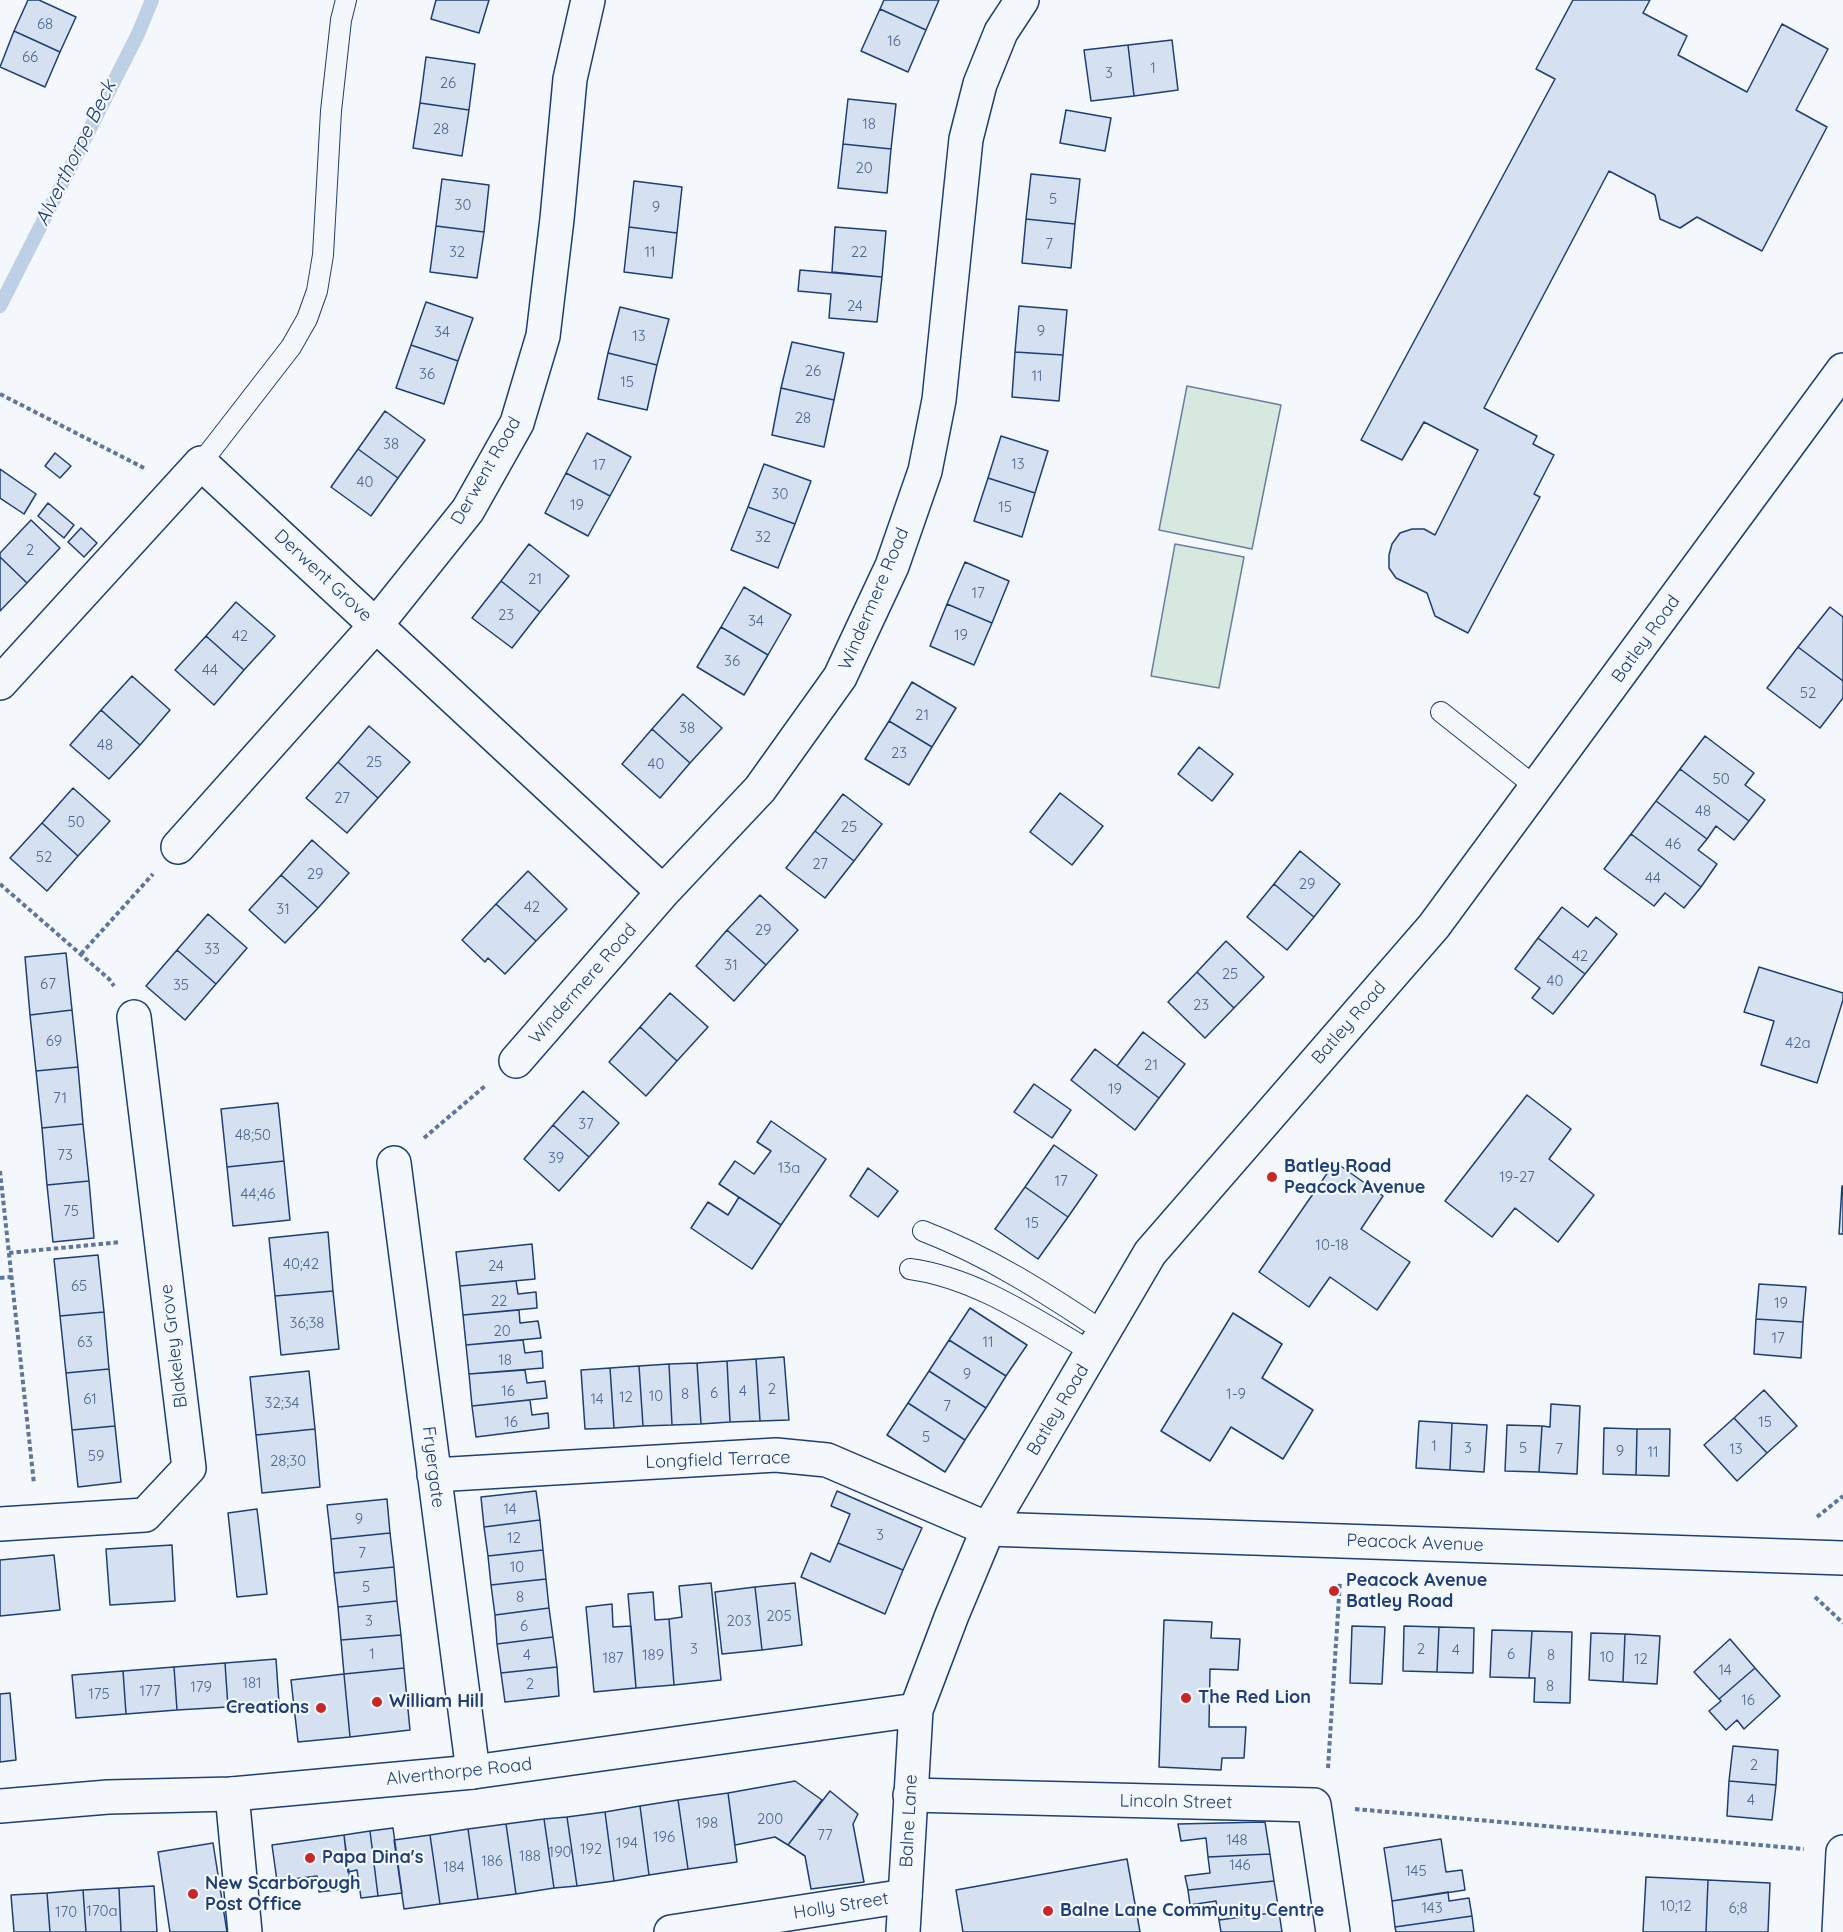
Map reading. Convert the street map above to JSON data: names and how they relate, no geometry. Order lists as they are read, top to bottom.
{
  "streets": {
    "street": [
      "Derwent Road",
      "Derwent Grove",
      "Windermere Road",
      "Batley Road",
      "Blakeley Grove",
      "Longfield Terrace",
      "Fryergate",
      "Peacock Avenue",
      "Alverthorpe Road",
      "Lincoln Street",
      "Balne Lane",
      "Holly Street"
    ]
  },
  "crossings": [
    ["Derwent Road", "Derwent Grove"],
    ["Derwent Grove", "Windermere Road"],
    ["Batley Road", "Longfield Terrace"],
    ["Batley Road", "Peacock Avenue"],
    ["Batley Road", "Alverthorpe Road"],
    ["Batley Road", "Balne Lane"],
    ["Longfield Terrace", "Fryergate"],
    ["Longfield Terrace", "Peacock Avenue"],
    ["Fryergate", "Alverthorpe Road"],
    ["Alverthorpe Road", "Balne Lane"],
    ["Lincoln Street", "Balne Lane"],
    ["Balne Lane", "Holly Street"]
  ],
  "water": ["Alverthorpe Beck"],
  "places": [
    "Batley Road Peacock Avenue",
    "Peacock Avenue Batley Road",
    "The Red Lion",
    "William Hill",
    "Creations",
    "Papa Dina's",
    "New Scarborough Post Office",
    "Balne Lane Community Centre"
  ],
  "house_numbers": [
    "68",
    "16",
    "66",
    "1",
    "3",
    "26",
    "18",
    "28",
    "20",
    "5",
    "30",
    "9",
    "7",
    "32",
    "11",
    "22",
    "24",
    "9",
    "34",
    "13",
    "26",
    "36",
    "11",
    "15",
    "28",
    "38",
    "13",
    "17",
    "40",
    "30",
    "19",
    "15",
    "32",
    "2",
    "21",
    "17",
    "23",
    "34",
    "19",
    "42",
    "36",
    "44",
    "52",
    "21",
    "38",
    "48",
    "23",
    "25",
    "40",
    "50",
    "27",
    "48",
    "50",
    "25",
    "46",
    "52",
    "27",
    "29",
    "44",
    "29",
    "42",
    "31",
    "29",
    "33",
    "42",
    "31",
    "25",
    "40",
    "67",
    "35",
    "23",
    "69",
    "42a",
    "21",
    "19",
    "71",
    "37",
    "48;50",
    "73",
    "39",
    "13a",
    "19-27",
    "17",
    "44;46",
    "75",
    "15",
    "10-18",
    "40;42",
    "24",
    "65",
    "22",
    "19",
    "36;38",
    "20",
    "17",
    "63",
    "11",
    "18",
    "9",
    "2",
    "16",
    "4",
    "6",
    "8",
    "1-9",
    "10",
    "12",
    "61",
    "14",
    "32;34",
    "7",
    "16",
    "15",
    "5",
    "1",
    "3",
    "5",
    "7",
    "13",
    "9",
    "11",
    "59",
    "28;30",
    "14",
    "9",
    "3",
    "12",
    "7",
    "10",
    "5",
    "8",
    "205",
    "3",
    "203",
    "6",
    "3",
    "2",
    "4",
    "1",
    "6",
    "4",
    "189",
    "8",
    "10",
    "187",
    "12",
    "14",
    "181",
    "2",
    "8",
    "179",
    "177",
    "175",
    "16",
    "2",
    "4",
    "200",
    "198",
    "77",
    "196",
    "148",
    "194",
    "192",
    "190",
    "188",
    "186",
    "146",
    "184",
    "145",
    "10;12",
    "143",
    "6;8",
    "170a",
    "170"
  ]
}
